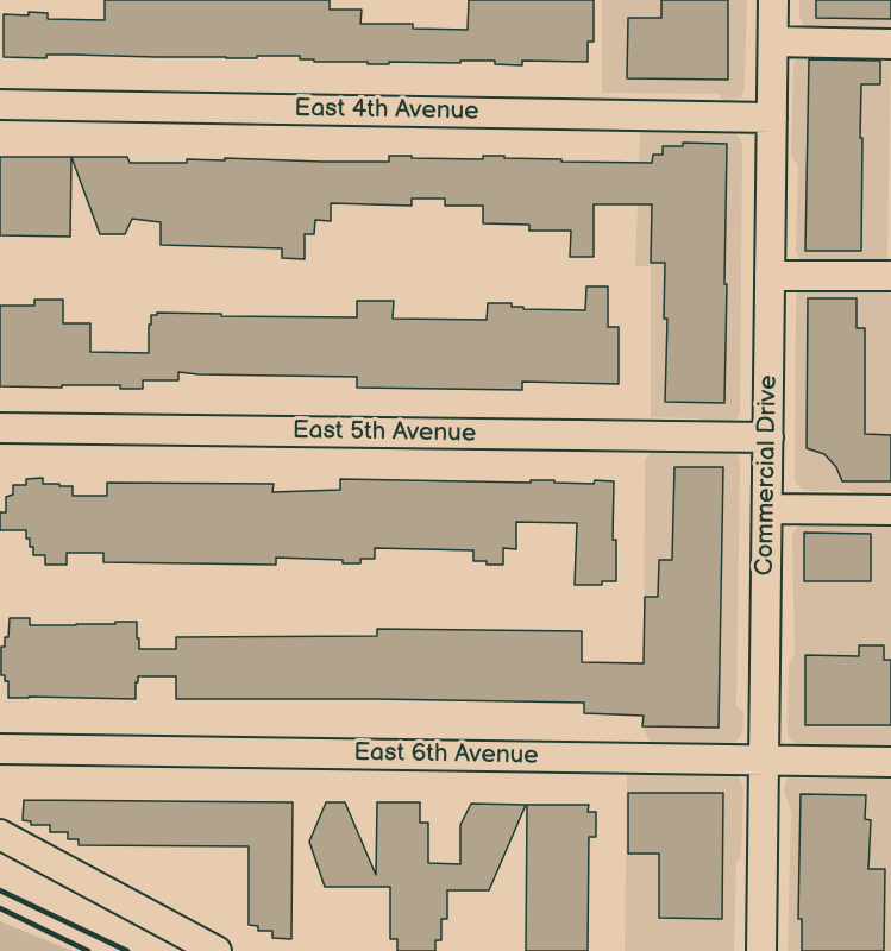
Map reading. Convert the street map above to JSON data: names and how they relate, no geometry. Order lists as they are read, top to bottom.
{
  "streets": {
    "street": [
      "East 4th Avenue",
      "East 5th Avenue",
      "Commercial Drive",
      "East 6th Avenue"
    ]
  },
  "crossings": [
    ["East 4th Avenue", "Commercial Drive"],
    ["East 5th Avenue", "Commercial Drive"],
    ["Commercial Drive", "East 6th Avenue"]
  ]
}
